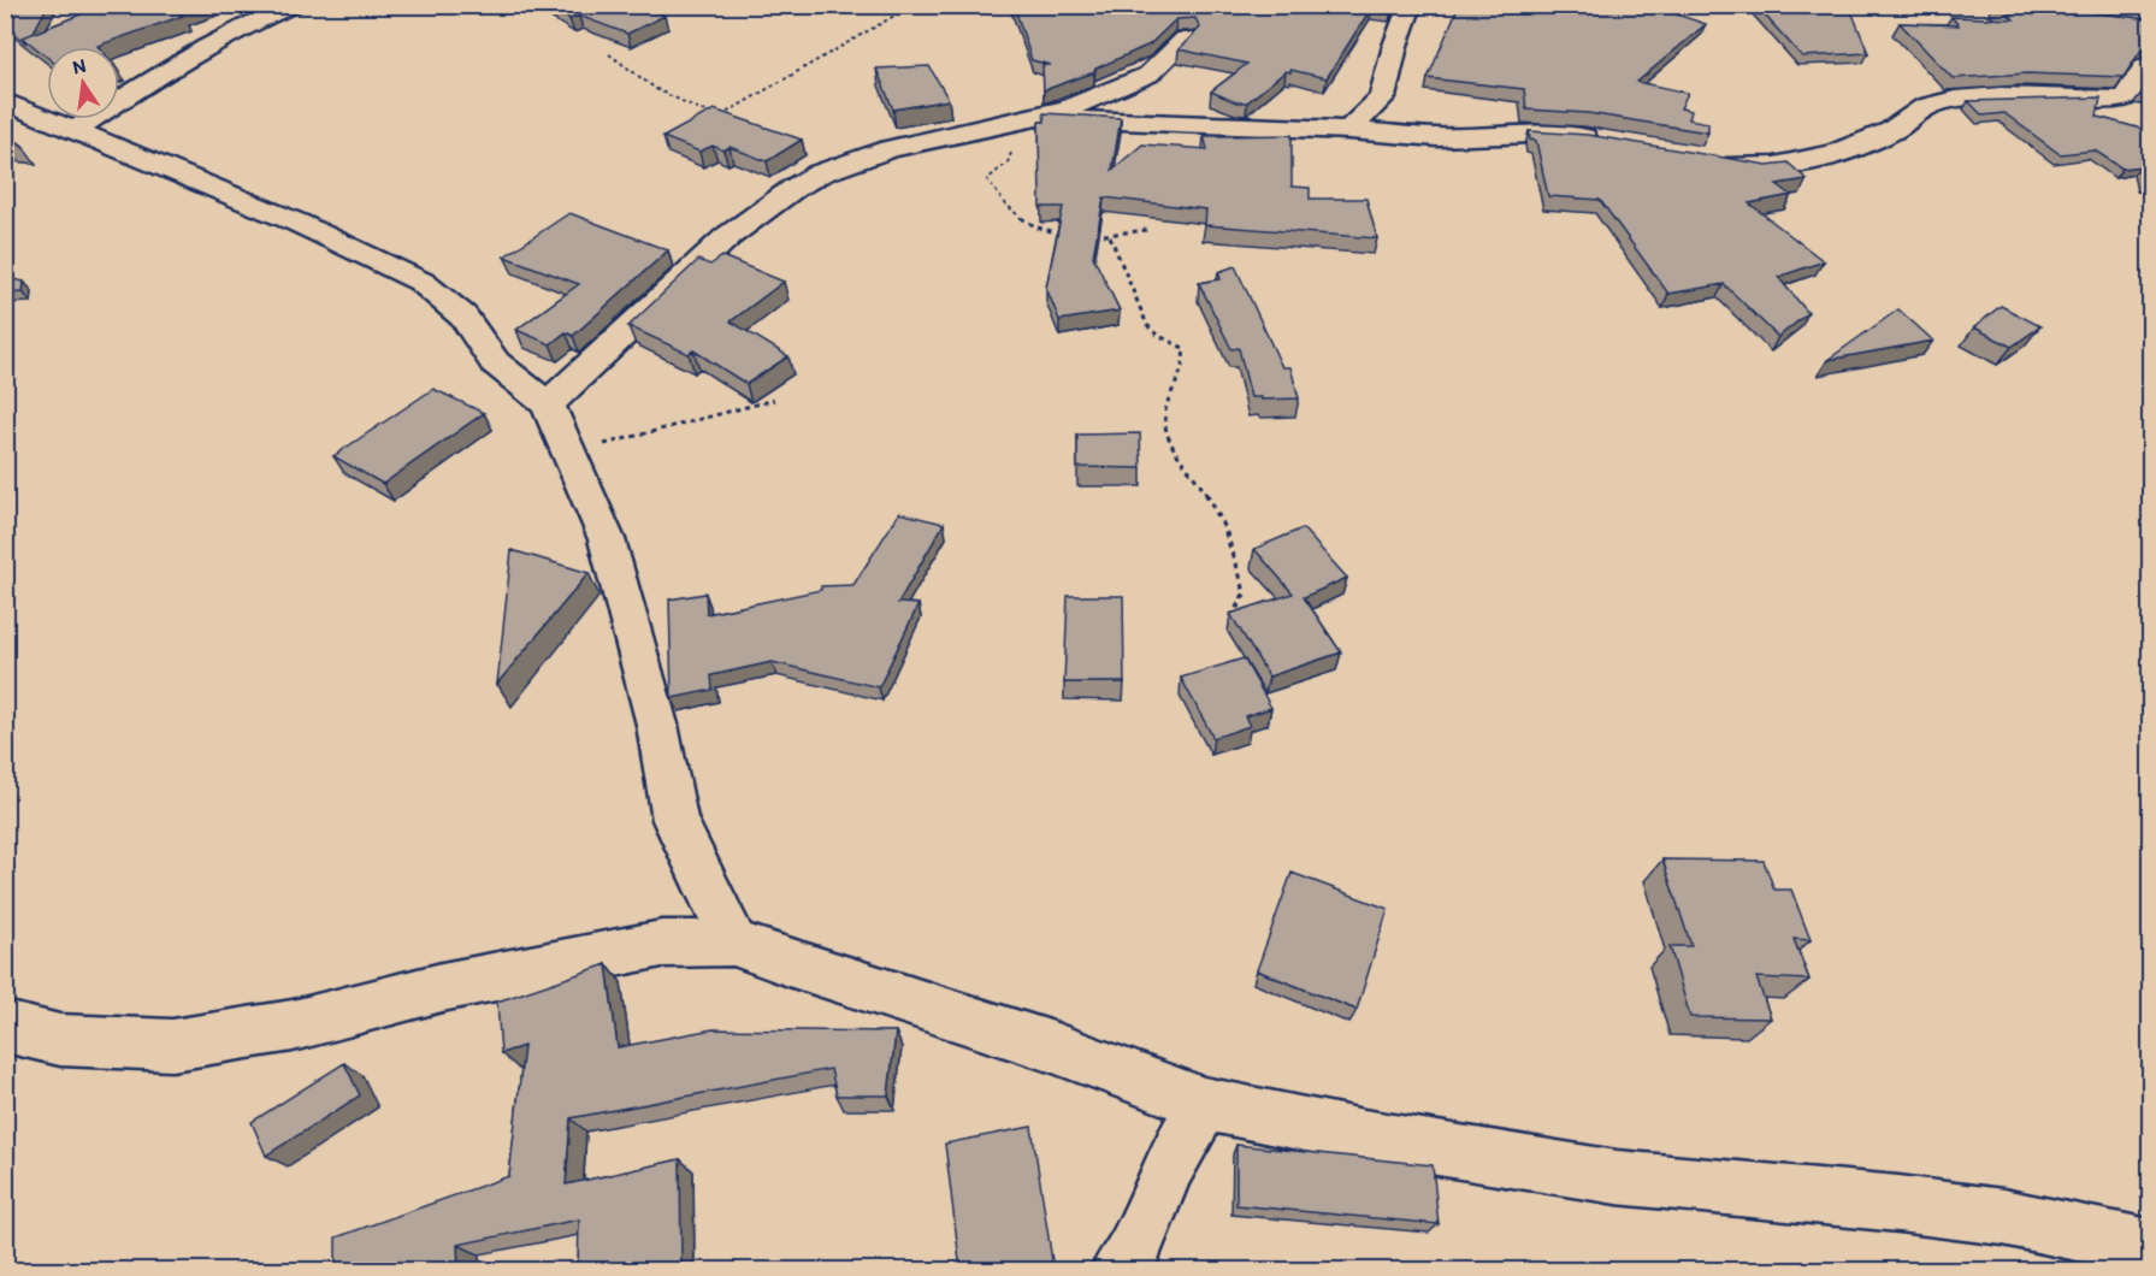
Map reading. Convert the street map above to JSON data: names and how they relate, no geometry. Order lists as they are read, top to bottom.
{
  "north": "top"
}
